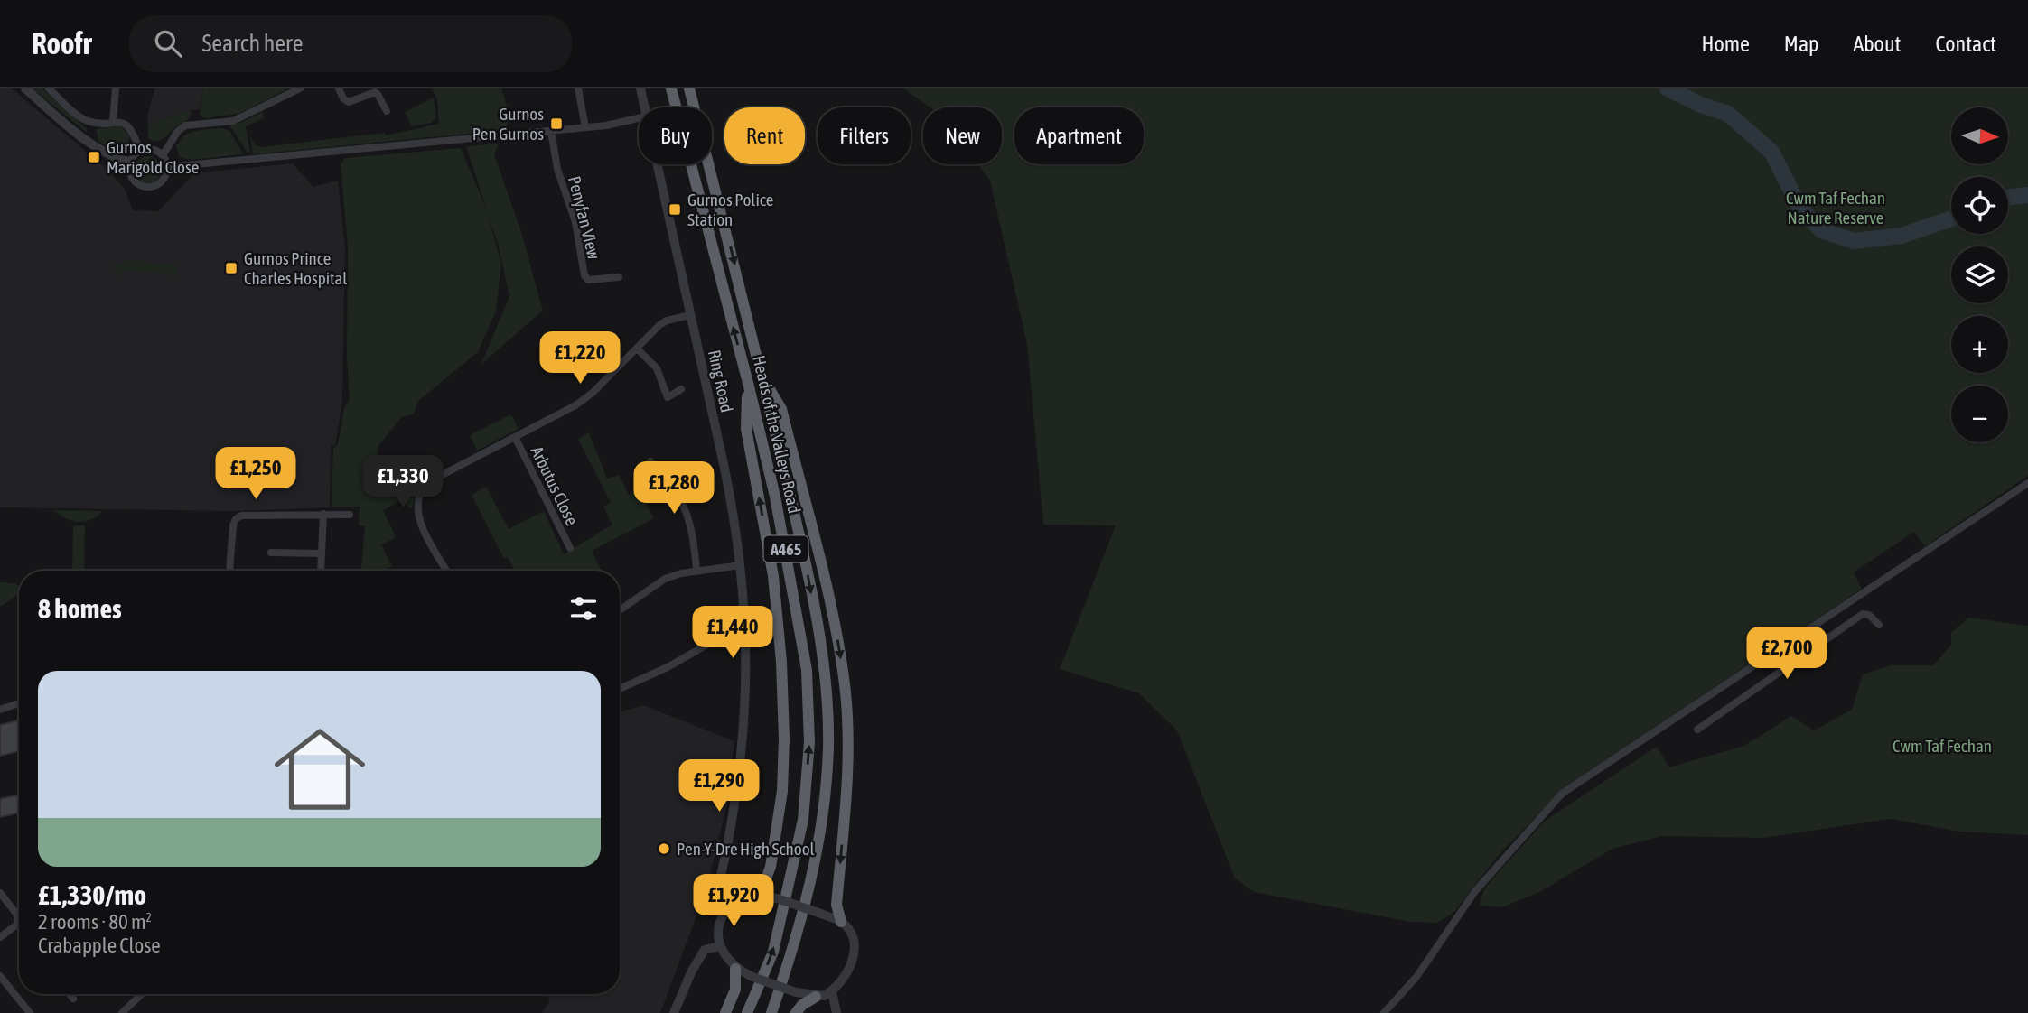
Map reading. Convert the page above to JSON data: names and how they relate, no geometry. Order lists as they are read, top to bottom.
{
  "streets": {
    "highway": ["Heads of the Valleys Road", "A465"],
    "street": ["Penyfan View", "Ring Road", "Arbutus Close"]
  },
  "parks": ["Cwm Taf Fechan Nature Reserve", "Cwm Taf Fechan"],
  "places": {
    "transit": [
      "Gurnos Pen Gurnos",
      "Gurnos Marigold Close",
      "Gurnos Police Station",
      "Gurnos Prince Charles Hospital"
    ],
    "other": ["Pen-Y-Dre High School"]
  },
  "north": "right",
  "page": {
    "header": "Roofr",
    "search": "Search here",
    "nav": [
      "Home",
      "Map",
      "About",
      "Contact"
    ],
    "map_buttons": ["+", "−"],
    "chip": [
      "Buy",
      "Rent",
      "Filters",
      "New",
      "Apartment"
    ],
    "price": [
      "£1,220",
      "£1,250",
      "£1,330",
      "£1,280",
      "£1,440",
      "£2,700",
      "£1,290",
      "£1,920"
    ],
    "heading": "8 homes",
    "list": [
      {
        "name": "£1,330/mo",
        "note": "2 rooms · 80 m² · Crabapple Close"
      }
    ]
  }
}
